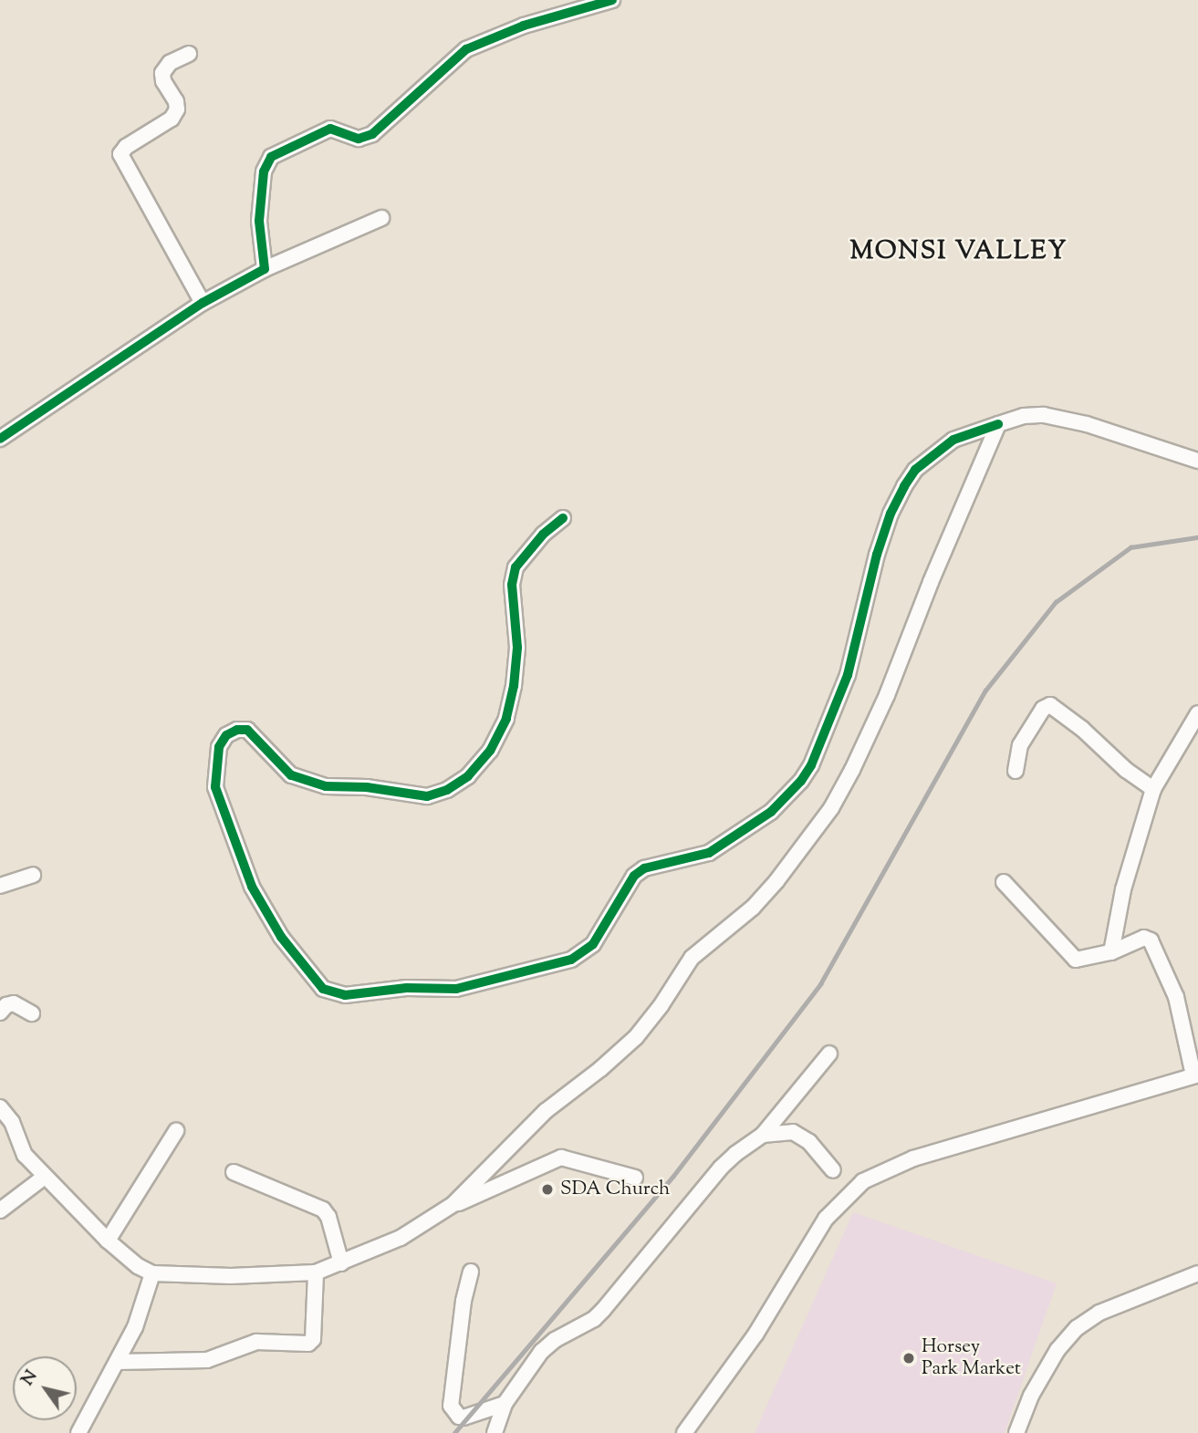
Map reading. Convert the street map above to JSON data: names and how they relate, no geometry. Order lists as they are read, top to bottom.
{
  "districts": ["MONSI VALLEY"],
  "places": ["SDA Church", "Horsey Park Market"],
  "north": "top left"
}
